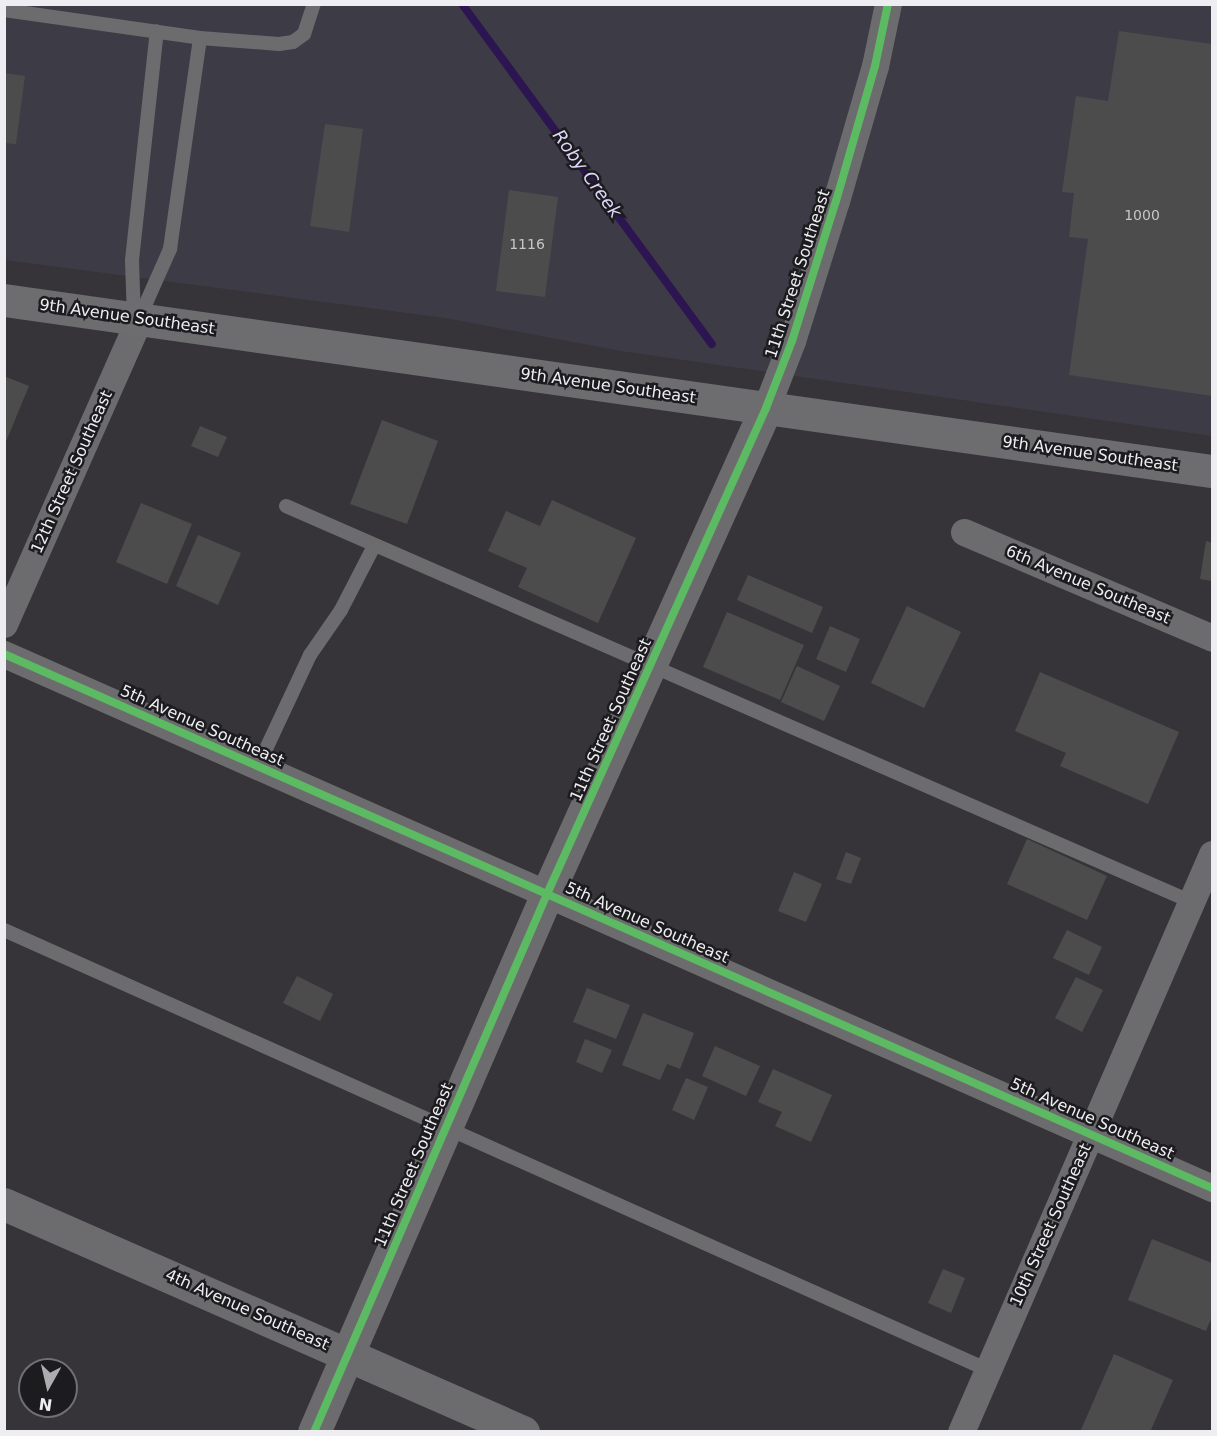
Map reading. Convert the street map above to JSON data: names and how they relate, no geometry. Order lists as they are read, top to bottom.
{
  "streets": {
    "main road": ["9th Avenue Southeast"],
    "street": [
      "11th Street Southeast",
      "12th Street Southeast",
      "6th Avenue Southeast",
      "5th Avenue Southeast",
      "10th Street Southeast",
      "4th Avenue Southeast"
    ]
  },
  "crossings": [
    ["11th Street Southeast", "9th Avenue Southeast"],
    ["11th Street Southeast", "5th Avenue Southeast"],
    ["11th Street Southeast", "4th Avenue Southeast"],
    ["9th Avenue Southeast", "12th Street Southeast"],
    ["5th Avenue Southeast", "10th Street Southeast"]
  ],
  "water": ["Roby Creek"],
  "house_numbers": ["1000", "1116"],
  "north": "bottom"
}
